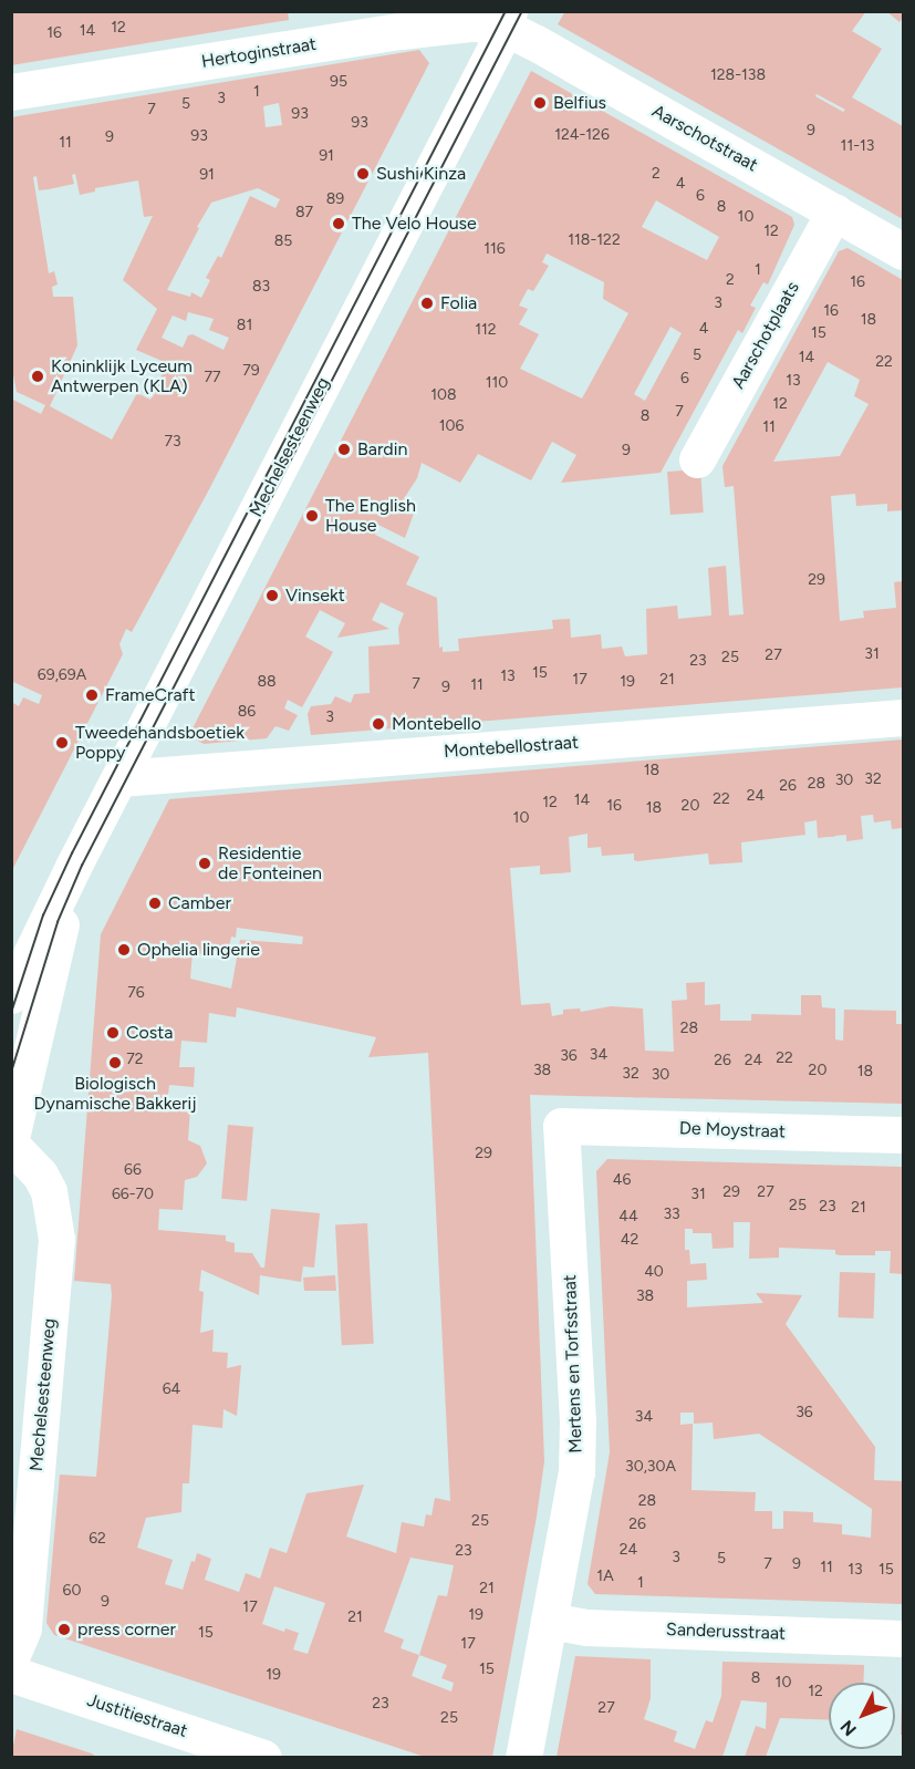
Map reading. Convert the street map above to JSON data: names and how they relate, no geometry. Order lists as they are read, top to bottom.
{
  "streets": {
    "street": [
      "Hertoginstraat",
      "Aarschotstraat",
      "Aarschotplaats",
      "Mechelsesteenweg",
      "Montebellostraat",
      "De Moystraat",
      "Mertens en Torfsstraat",
      "Sanderusstraat",
      "Justitiestraat"
    ]
  },
  "crossings": [
    ["Hertoginstraat", "Aarschotstraat"],
    ["Hertoginstraat", "Mechelsesteenweg"],
    ["Aarschotstraat", "Aarschotplaats"],
    ["Aarschotstraat", "Mechelsesteenweg"],
    ["Mechelsesteenweg", "Montebellostraat"],
    ["De Moystraat", "Mertens en Torfsstraat"],
    ["Mertens en Torfsstraat", "Sanderusstraat"]
  ],
  "places": [
    "Belfius",
    "Sushi Kinza",
    "The Velo House",
    "Folia",
    "Koninklijk Lyceum Antwerpen (KLA)",
    "Bardin",
    "The English House",
    "Vinsekt",
    "FrameCraft",
    "Montebello",
    "Tweedehandsboetiek Poppy",
    "Residentie de Fonteinen",
    "Camber",
    "Ophelia lingerie",
    "Costa",
    "Biologisch Dynamische Bakkerij",
    "press corner"
  ],
  "house_numbers": [
    "12",
    "14",
    "16",
    "128-138",
    "95",
    "1",
    "3",
    "5",
    "7",
    "93",
    "93",
    "9",
    "124-126",
    "93",
    "9",
    "11",
    "11-13",
    "91",
    "2",
    "91",
    "4",
    "6",
    "89",
    "8",
    "87",
    "10",
    "12",
    "118-122",
    "85",
    "116",
    "1",
    "2",
    "16",
    "83",
    "3",
    "16",
    "18",
    "81",
    "4",
    "112",
    "15",
    "5",
    "14",
    "22",
    "79",
    "77",
    "6",
    "13",
    "110",
    "108",
    "12",
    "7",
    "8",
    "106",
    "11",
    "73",
    "9",
    "29",
    "31",
    "27",
    "25",
    "23",
    "15",
    "69,69A",
    "13",
    "17",
    "21",
    "88",
    "19",
    "7",
    "11",
    "9",
    "86",
    "3",
    "18",
    "32",
    "30",
    "28",
    "26",
    "24",
    "22",
    "14",
    "12",
    "16",
    "20",
    "18",
    "10",
    "76",
    "28",
    "34",
    "36",
    "22",
    "72",
    "26",
    "24",
    "38",
    "20",
    "18",
    "32",
    "30",
    "29",
    "66",
    "46",
    "29",
    "27",
    "66-70",
    "31",
    "25",
    "23",
    "21",
    "33",
    "44",
    "42",
    "40",
    "38",
    "64",
    "36",
    "34",
    "30,30A",
    "28",
    "25",
    "26",
    "62",
    "24",
    "23",
    "3",
    "5",
    "7",
    "9",
    "11",
    "13",
    "15",
    "1A",
    "1",
    "21",
    "60",
    "9",
    "17",
    "19",
    "21",
    "15",
    "17",
    "15",
    "19",
    "8",
    "10",
    "12",
    "23",
    "27",
    "25"
  ],
  "north": "bottom left"
}
